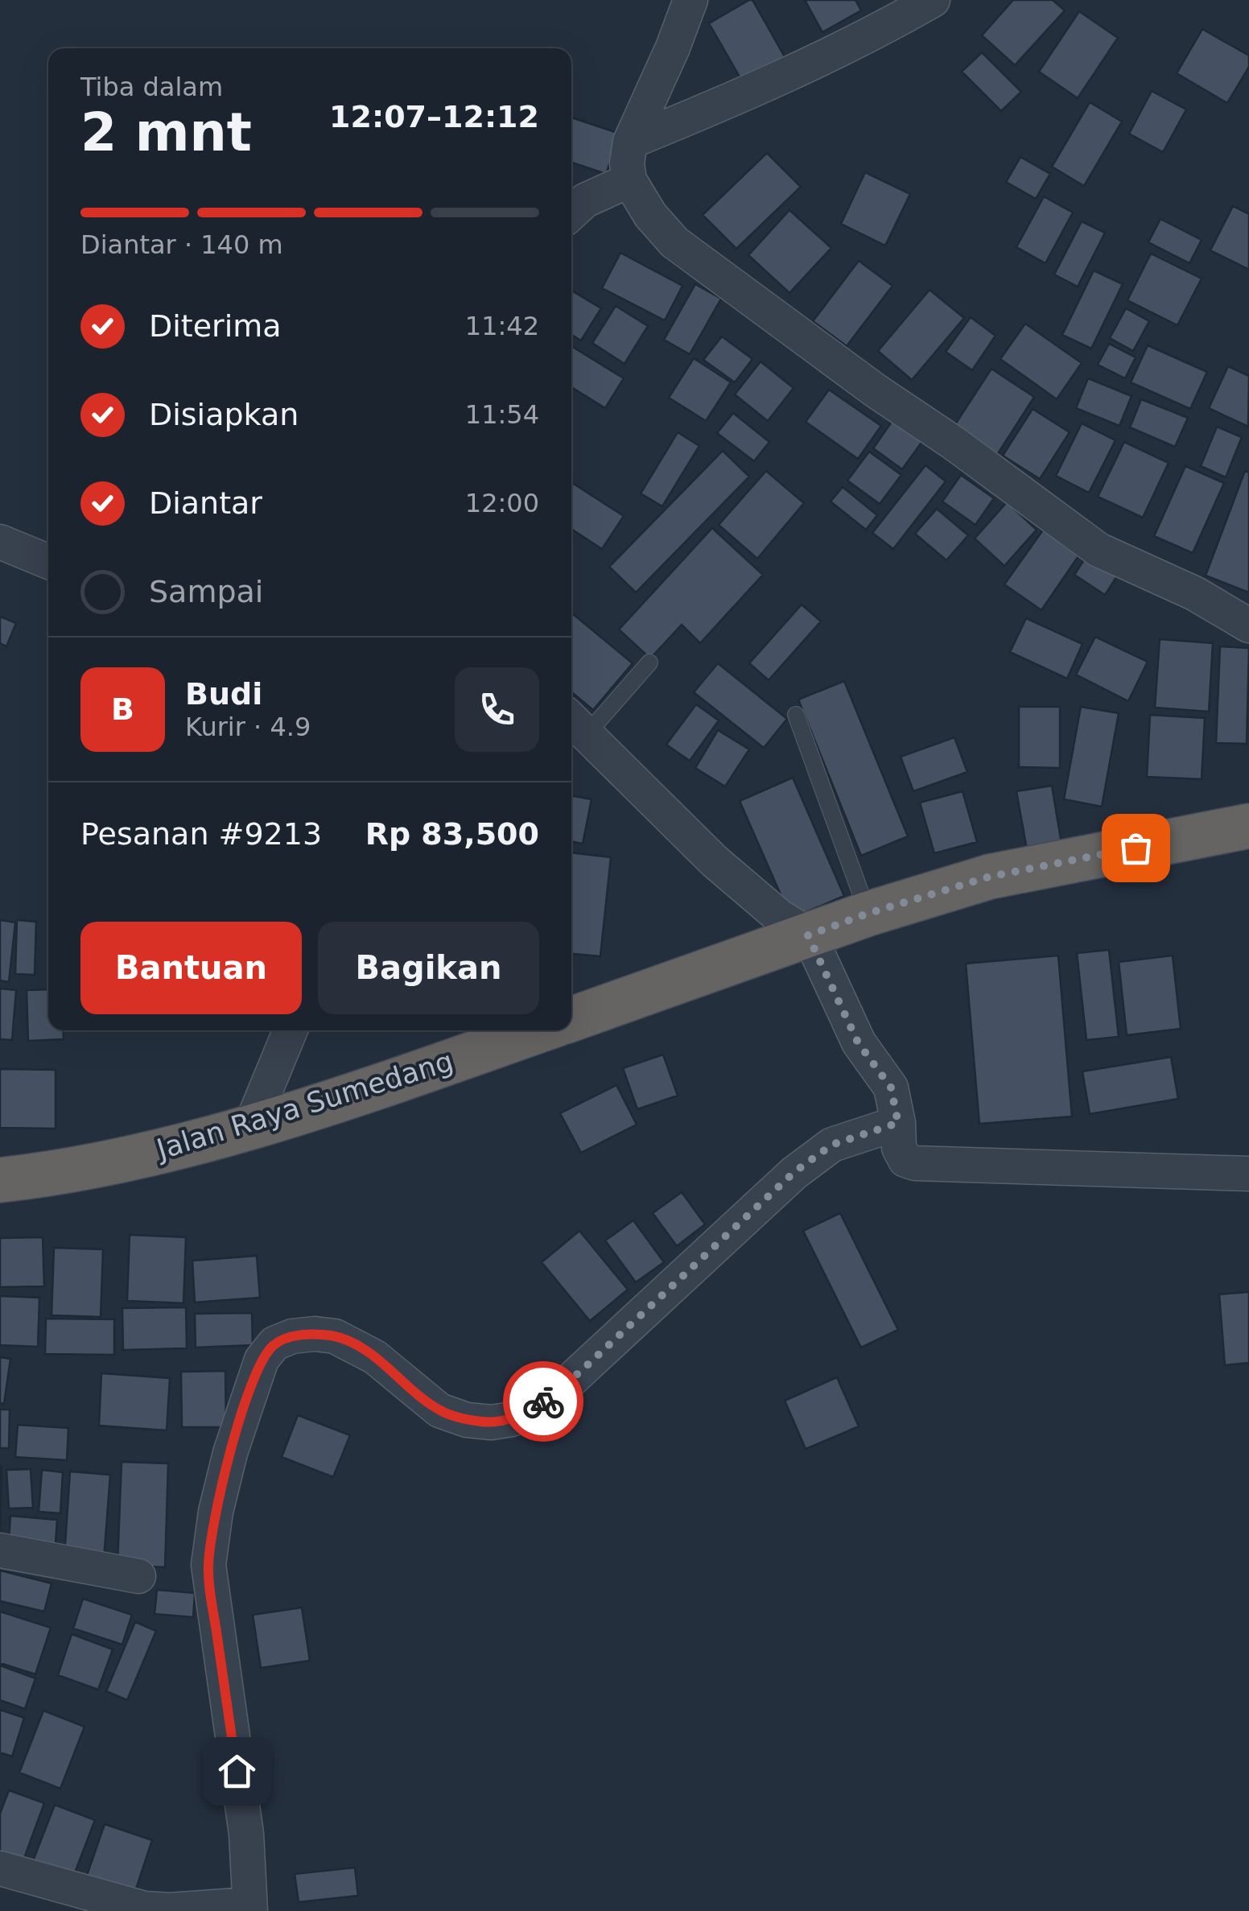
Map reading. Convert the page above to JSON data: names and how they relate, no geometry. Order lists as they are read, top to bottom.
{
  "streets": {
    "highway": ["Jalan Raya Sumedang"]
  },
  "page": {
    "heading": ["2 mnt", "Tiba dalam", "12:07–12:12"],
    "panel": [
      "Budi",
      "Kurir · 4.9",
      "Pesanan #9213",
      "Rp 83,500"
    ],
    "bar": "Diantar · 140 m",
    "list": [
      ["Diterima", "11:42"],
      ["Disiapkan", "11:54"],
      ["Diantar", "12:00"],
      "Sampai"
    ],
    "round": "B",
    "buttons": ["Bantuan", "Bagikan"]
  }
}
